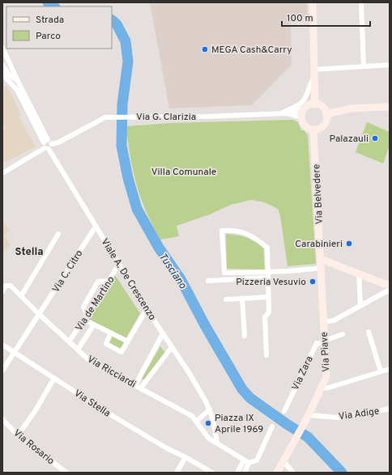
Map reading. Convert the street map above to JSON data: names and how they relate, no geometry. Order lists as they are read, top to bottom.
{
  "streets": {
    "main road": ["Via Belvedere", "Via Piave"],
    "street": [
      "Via G. Clarizia",
      "Via C. Citro",
      "Viale A. De Crescenzo",
      "Via de Martino",
      "Via Ricciardi",
      "Via Zara",
      "Via Stella",
      "Via Adige",
      "Via Rosario"
    ]
  },
  "crossings": [
    ["Via G. Clarizia", "Via Belvedere"],
    ["Via G. Clarizia", "Viale A. De Crescenzo"],
    ["Via Belvedere", "Via Piave"],
    ["Via C. Citro", "Viale A. De Crescenzo"],
    ["Via C. Citro", "Via Ricciardi"],
    ["Via C. Citro", "Via Stella"],
    ["Viale A. De Crescenzo", "Via de Martino"],
    ["Via de Martino", "Via Ricciardi"],
    ["Via Piave", "Via Zara"],
    ["Via Piave", "Via Adige"]
  ],
  "districts": ["Stella"],
  "water": ["Tusciano"],
  "parks": ["Villa Comunale"],
  "places": [
    "MEGA Cash&Carry",
    "Palazauli",
    "Carabinieri",
    "Pizzeria Vesuvio",
    "Piazza IX Aprile 1969"
  ],
  "legend": ["Strada", "Parco"],
  "scale_bar": "100 m"
}
